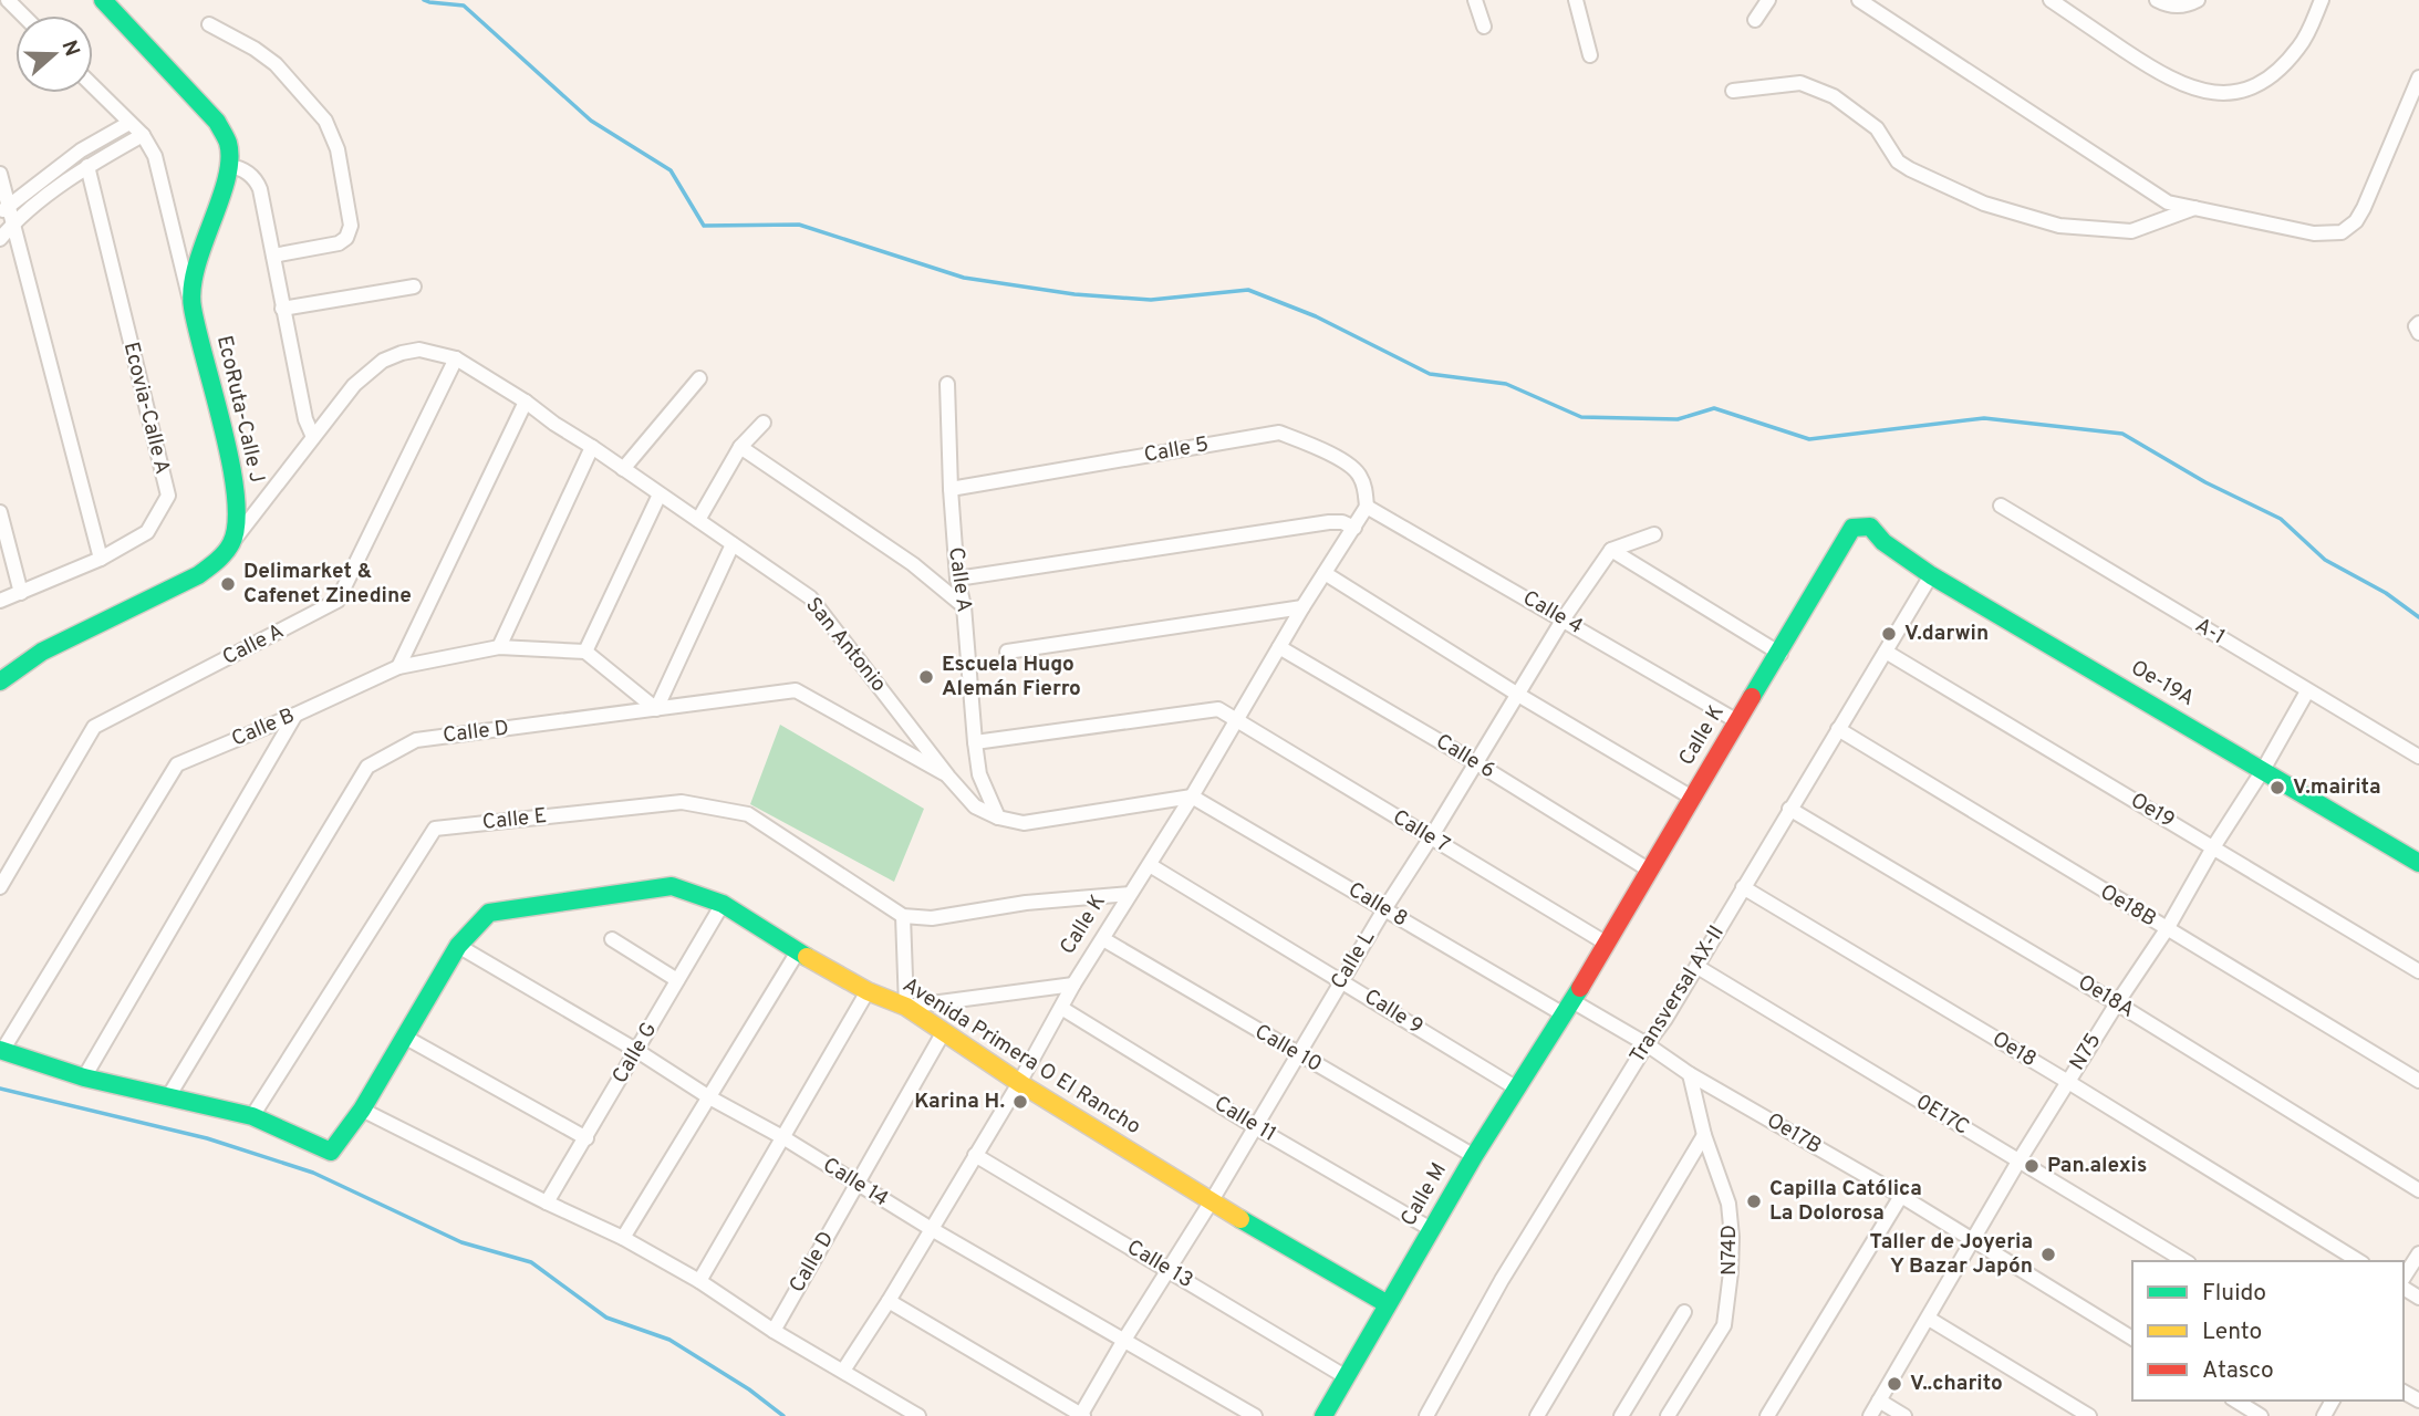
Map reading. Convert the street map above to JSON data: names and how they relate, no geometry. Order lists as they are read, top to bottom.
{
  "streets": {
    "street": [
      "Ecovia-Calle A",
      "EcoRuta-Calle J",
      "Calle 5",
      "Calle A",
      "Calle 4",
      "A-1",
      "San Antonio",
      "Oe-19A",
      "Calle B",
      "Calle D",
      "Calle K",
      "Calle 6",
      "Oe19",
      "Calle E",
      "Calle 7",
      "Calle 8",
      "Oe18B",
      "Calle L",
      "Transversal AX-II",
      "Oe18A",
      "Calle 9",
      "Calle 10",
      "Oe18",
      "N75",
      "Calle G",
      "Avenida Primera O El Rancho",
      "0E17C",
      "Calle 11",
      "Oe17B",
      "Calle 14",
      "Calle M",
      "N74D",
      "Calle 13"
    ]
  },
  "crossings": [
    ["Calle 5", "Calle A"],
    ["Calle 5", "Calle 4"],
    ["Calle 5", "Calle K"],
    ["Calle A", "San Antonio"],
    ["Calle A", "Calle 7"],
    ["Calle 4", "Calle K"],
    ["Calle 4", "Calle L"],
    ["A-1", "N75"],
    ["San Antonio", "Calle D"],
    ["San Antonio", "Calle K"],
    ["San Antonio", "Calle 8"],
    ["Oe-19A", "Calle K"],
    ["Oe-19A", "Transversal AX-II"],
    ["Oe-19A", "N75"],
    ["Calle D", "Avenida Primera O El Rancho"],
    ["Calle D", "Calle 14"],
    ["Calle K", "Calle 6"],
    ["Calle K", "Calle 7"],
    ["Calle K", "Calle 8"],
    ["Calle K", "Calle 9"],
    ["Calle K", "Calle 10"],
    ["Calle K", "Avenida Primera O El Rancho"],
    ["Calle K", "Calle 11"],
    ["Calle K", "Oe17B"],
    ["Calle K", "Calle 14"],
    ["Calle K", "Calle M"],
    ["Calle K", "Calle 13"],
    ["Calle 6", "Calle L"],
    ["Oe19", "Transversal AX-II"],
    ["Oe19", "N75"],
    ["Calle E", "Avenida Primera O El Rancho"],
    ["Calle 7", "Calle L"],
    ["Calle 8", "Calle L"],
    ["Calle 8", "Oe17B"],
    ["Calle 8", "Calle M"],
    ["Oe18B", "Transversal AX-II"],
    ["Oe18B", "N75"],
    ["Calle L", "Calle 9"],
    ["Calle L", "Calle 10"],
    ["Calle L", "Avenida Primera O El Rancho"],
    ["Calle L", "Calle 11"],
    ["Calle L", "Calle 14"],
    ["Calle L", "Calle 13"],
    ["Transversal AX-II", "Oe18A"],
    ["Transversal AX-II", "Oe18"],
    ["Transversal AX-II", "0E17C"],
    ["Transversal AX-II", "Oe17B"],
    ["Oe18A", "N75"],
    ["Calle 9", "Calle M"],
    ["Calle 10", "Calle M"],
    ["Oe18", "N75"],
    ["N75", "0E17C"],
    ["N75", "Oe17B"],
    ["Calle G", "Avenida Primera O El Rancho"],
    ["Calle G", "Calle 14"],
    ["Avenida Primera O El Rancho", "Calle 14"],
    ["Avenida Primera O El Rancho", "Calle M"],
    ["Calle 11", "Calle M"],
    ["Oe17B", "Calle M"],
    ["Oe17B", "N74D"],
    ["Calle M", "Calle 13"]
  ],
  "places": [
    "Delimarket & Cafenet Zinedine",
    "V.darwin",
    "Escuela Hugo Alemán Fierro",
    "V.mairita",
    "Karina H.",
    "Pan.alexis",
    "Capilla Católica La Dolorosa",
    "Taller de Joyeria Y Bazar Japón",
    "V..charito"
  ],
  "legend": ["Fluido", "Lento", "Atasco"],
  "north": "right"
}
